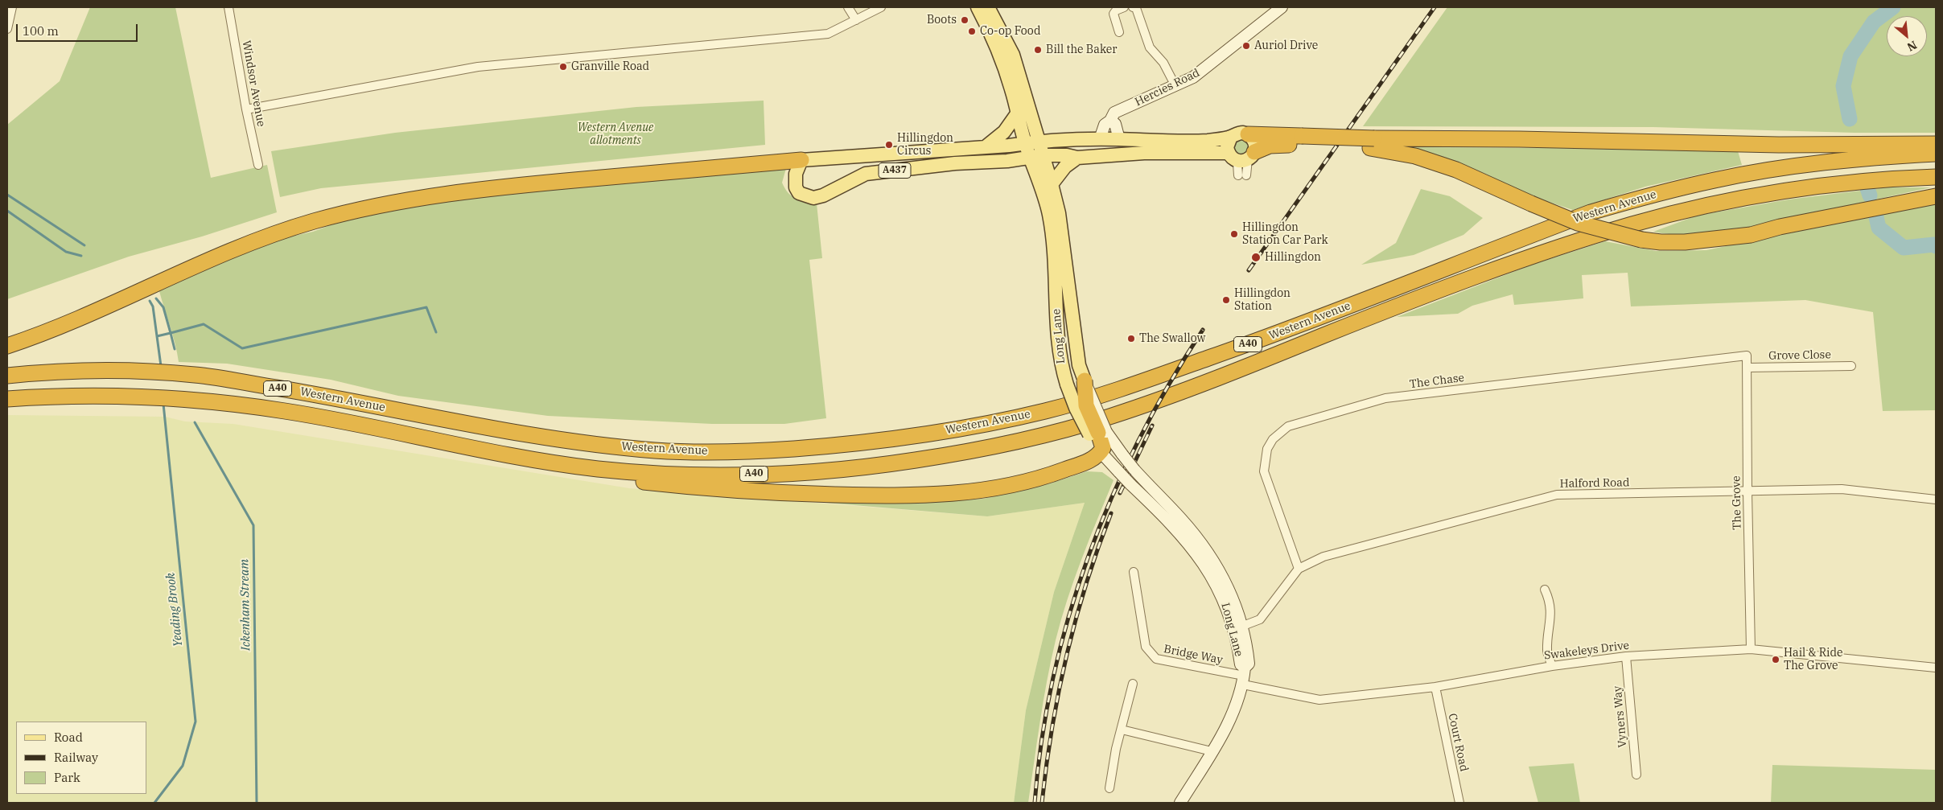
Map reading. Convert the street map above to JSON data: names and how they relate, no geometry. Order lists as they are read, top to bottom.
{
  "streets": {
    "highway": ["Western Avenue", "A40"],
    "main road": ["Hercies Road", "A437", "Long Lane"],
    "street": [
      "Windsor Avenue",
      "Grove Close",
      "The Chase",
      "Halford Road",
      "The Grove",
      "Swakeleys Drive",
      "Bridge Way",
      "Vyners Way",
      "Court Road"
    ]
  },
  "crossings": [
    ["A437", "Long Lane"],
    ["Long Lane", "Halford Road"],
    ["Long Lane", "Swakeleys Drive"],
    ["Long Lane", "Bridge Way"],
    ["Grove Close", "The Grove"],
    ["The Chase", "Halford Road"],
    ["The Chase", "The Grove"],
    ["Halford Road", "The Grove"],
    ["The Grove", "Swakeleys Drive"],
    ["Swakeleys Drive", "Bridge Way"],
    ["Swakeleys Drive", "Vyners Way"],
    ["Swakeleys Drive", "Court Road"]
  ],
  "water": ["Ickenham Stream", "Yeading Brook"],
  "parks": ["Western Avenue allotments"],
  "places": [
    "Boots",
    "Co-op Food",
    "Auriol Drive",
    "Bill the Baker",
    "Granville Road",
    "Hillingdon Circus",
    "Hillingdon Station Car Park",
    "Hillingdon",
    "Hillingdon Station",
    "The Swallow",
    "Hail & Ride The Grove"
  ],
  "legend": ["Road", "Railway", "Park"],
  "scale_bar": "100 m",
  "north": "bottom right"
}
